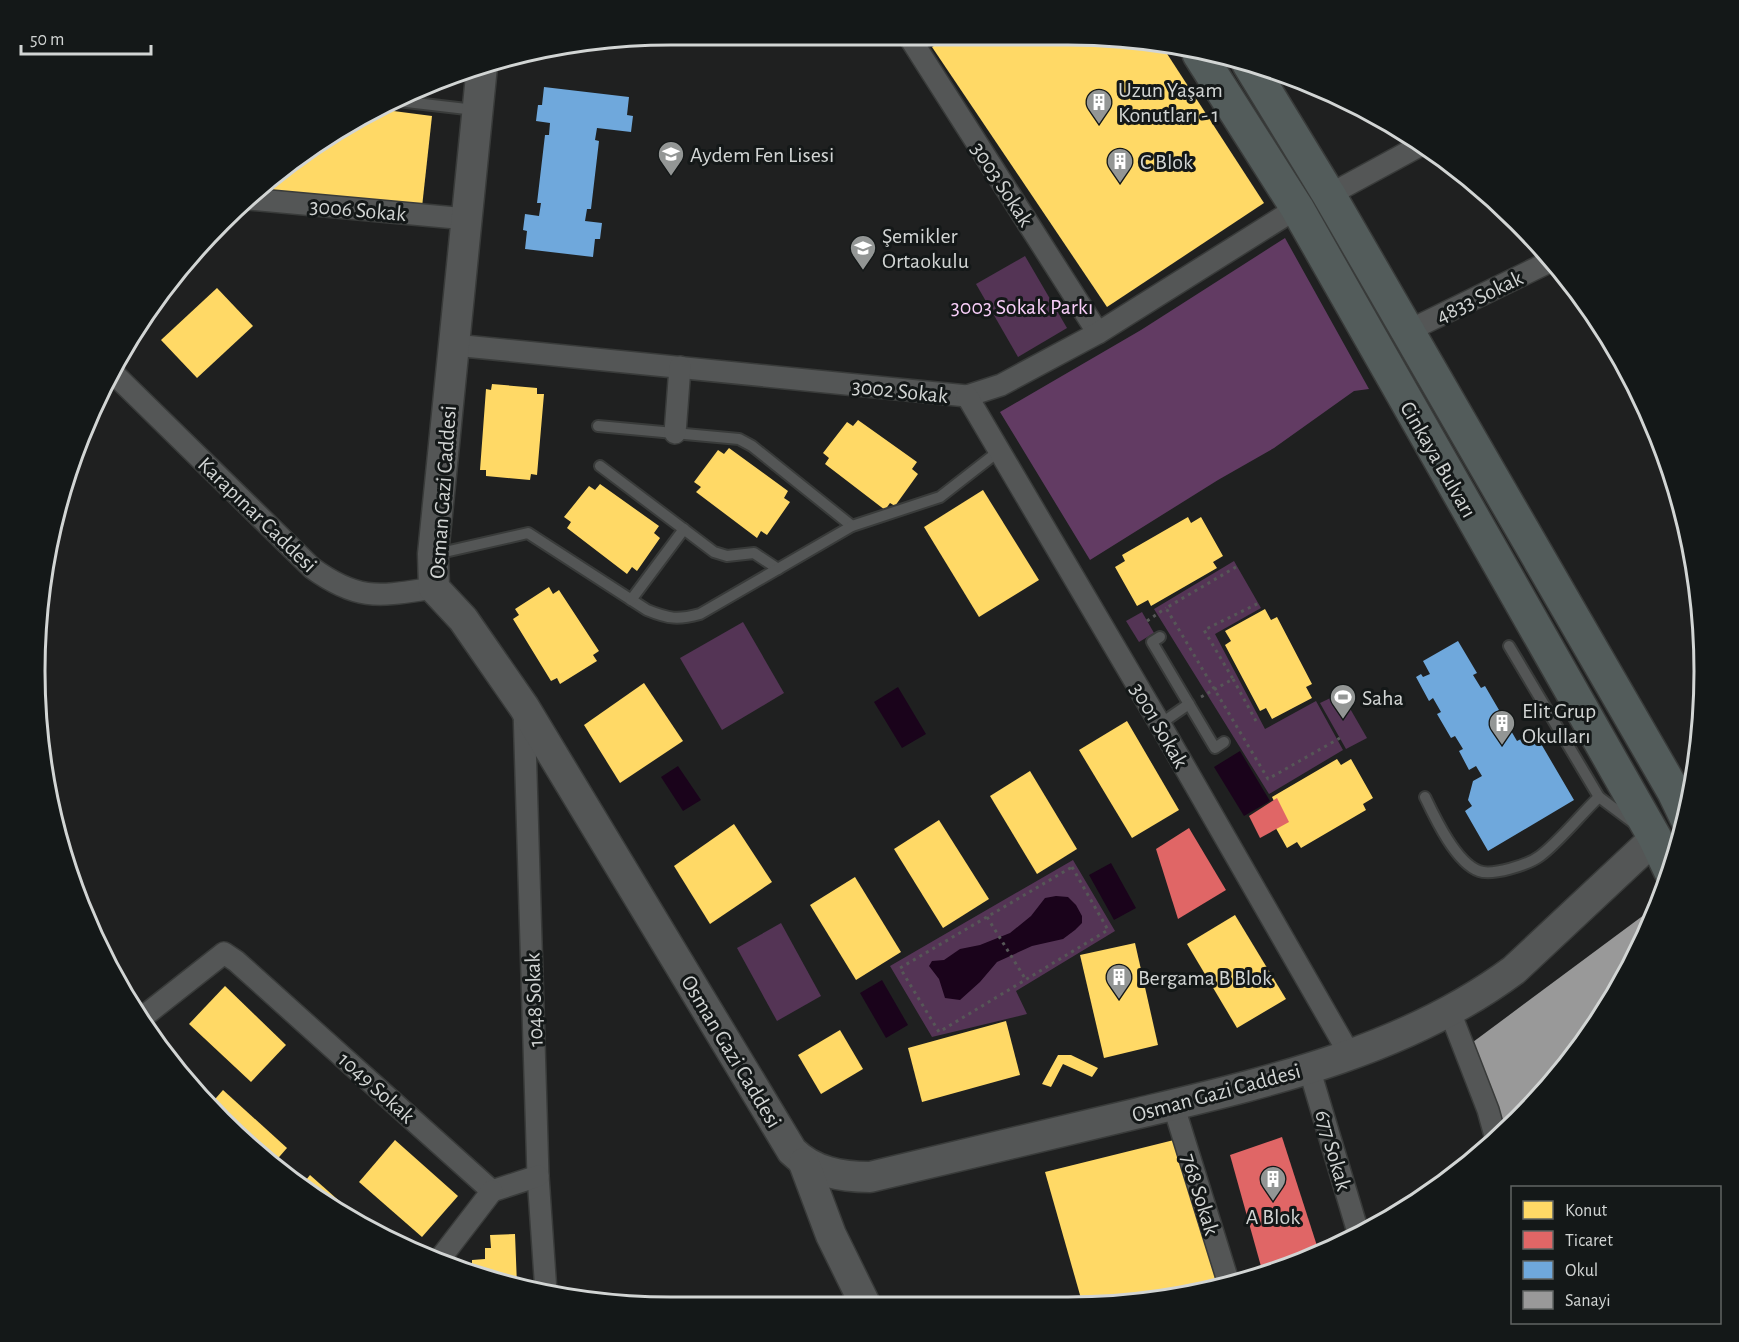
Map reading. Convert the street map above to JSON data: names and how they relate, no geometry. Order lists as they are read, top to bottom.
{
  "streets": {
    "main road": ["Cinkaya Bulvarı"],
    "street": [
      "3003 Sokak",
      "3006 Sokak",
      "4833 Sokak",
      "3002 Sokak",
      "Osman Gazi Caddesi",
      "Karapınar Caddesi",
      "3001 Sokak",
      "1048 Sokak",
      "1049 Sokak",
      "677 Sokak",
      "768 Sokak"
    ]
  },
  "crossings": [
    ["3003 Sokak", "3002 Sokak"],
    ["3006 Sokak", "Osman Gazi Caddesi"],
    ["4833 Sokak", "Cinkaya Bulvarı"],
    ["3002 Sokak", "Cinkaya Bulvarı"],
    ["3002 Sokak", "Osman Gazi Caddesi"],
    ["3002 Sokak", "3001 Sokak"],
    ["Cinkaya Bulvarı", "Osman Gazi Caddesi"],
    ["Osman Gazi Caddesi", "Karapınar Caddesi"],
    ["Osman Gazi Caddesi", "3001 Sokak"],
    ["Osman Gazi Caddesi", "1048 Sokak"],
    ["Osman Gazi Caddesi", "677 Sokak"],
    ["Osman Gazi Caddesi", "768 Sokak"]
  ],
  "parks": ["3003 Sokak Parkı"],
  "places": {
    "building": [
      "Uzun Yaşam Konutları - 1",
      "C Blok",
      "Elit Grup Okulları",
      "Bergama B Blok",
      "A Blok"
    ],
    "school or university": ["Aydem Fen Lisesi", "Şemikler Ortaokulu"],
    "sports": ["Saha"]
  },
  "legend": [
    "Konut",
    "Ticaret",
    "Okul",
    "Sanayi"
  ],
  "scale_bar": "50 m"
}
